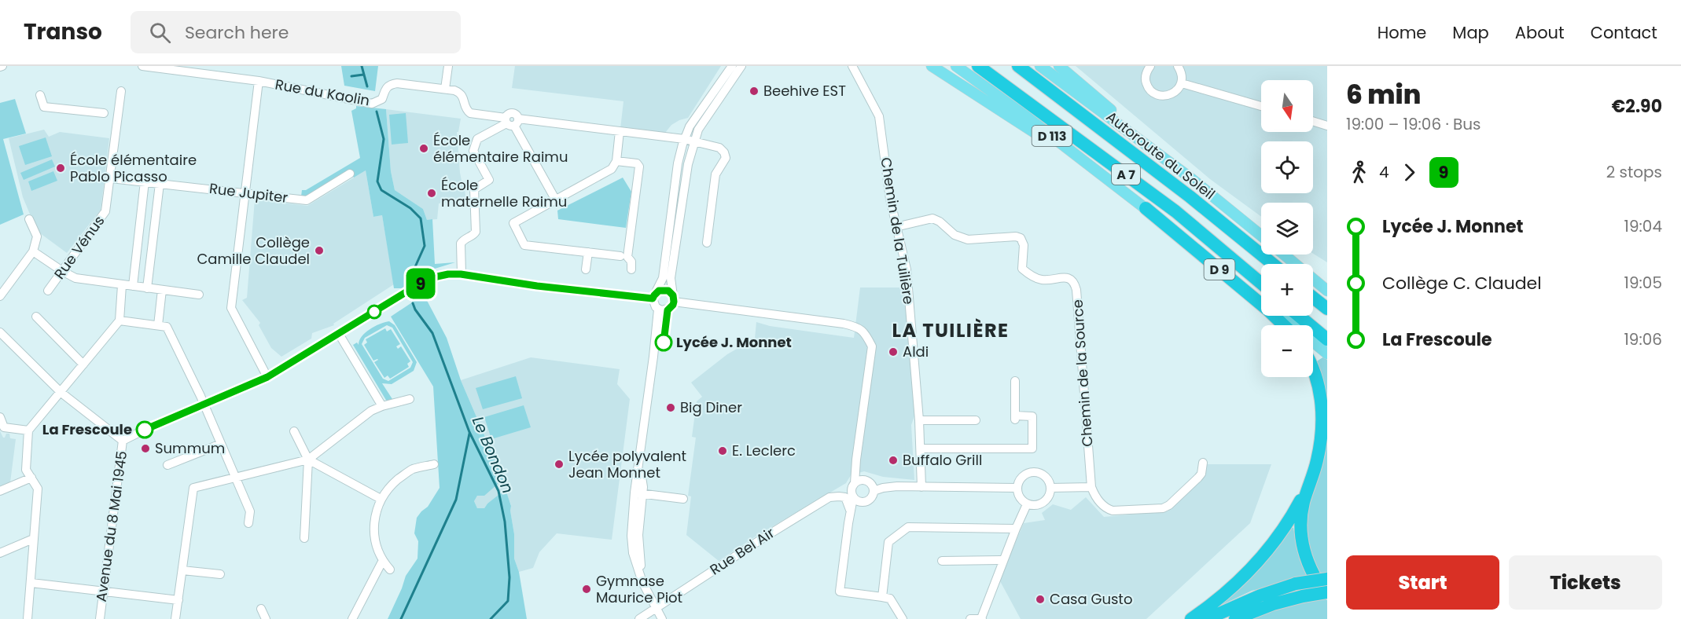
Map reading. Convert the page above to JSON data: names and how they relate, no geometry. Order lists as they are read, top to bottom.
{
  "streets": {
    "highway": ["Autoroute du Soleil", "A 7", "D 9"],
    "main road": ["D 113"],
    "street": [
      "Rue du Kaolin",
      "Rue Jupiter",
      "Chemin de la Tuilière",
      "Rue Vénus",
      "Chemin de la Source",
      "Avenue du 8 Mai 1945",
      "Rue Bel Air"
    ]
  },
  "crossings": [
    ["D 113", "D 9"],
    ["Rue Jupiter", "Rue Vénus"],
    ["Chemin de la Tuilière", "Chemin de la Source"]
  ],
  "districts": ["LA TUILIÈRE"],
  "water": ["Le Bondon"],
  "places": [
    "Beehive EST",
    "École élémentaire Raimu",
    "École élémentaire Pablo Picasso",
    "École maternelle Raimu",
    "Collège Camille Claudel",
    "Lycée J. Monnet",
    "Aldi",
    "Big Diner",
    "La Frescoule",
    "Summum",
    "E. Leclerc",
    "Buffalo Grill",
    "Lycée polyvalent Jean Monnet",
    "Gymnase Maurice Piot",
    "Casa Gusto"
  ],
  "lines": ["bus line 9"],
  "north": "bottom",
  "page": {
    "header": "Transo",
    "search": "Search here",
    "nav": [
      "Home",
      "Map",
      "About",
      "Contact"
    ],
    "on_map": "9",
    "heading": ["6 min", "19:00 – 19:06 · Bus", "€2.90"],
    "map_buttons": ["+", "−"],
    "legs": ["4", "9", "2 stops"],
    "list": [
      {
        "name": "Lycée J. Monnet",
        "value": "19:04"
      },
      {
        "name": "Collège C. Claudel",
        "value": "19:05"
      },
      {
        "name": "La Frescoule",
        "value": "19:06"
      }
    ],
    "buttons": ["Start", "Tickets"]
  }
}
